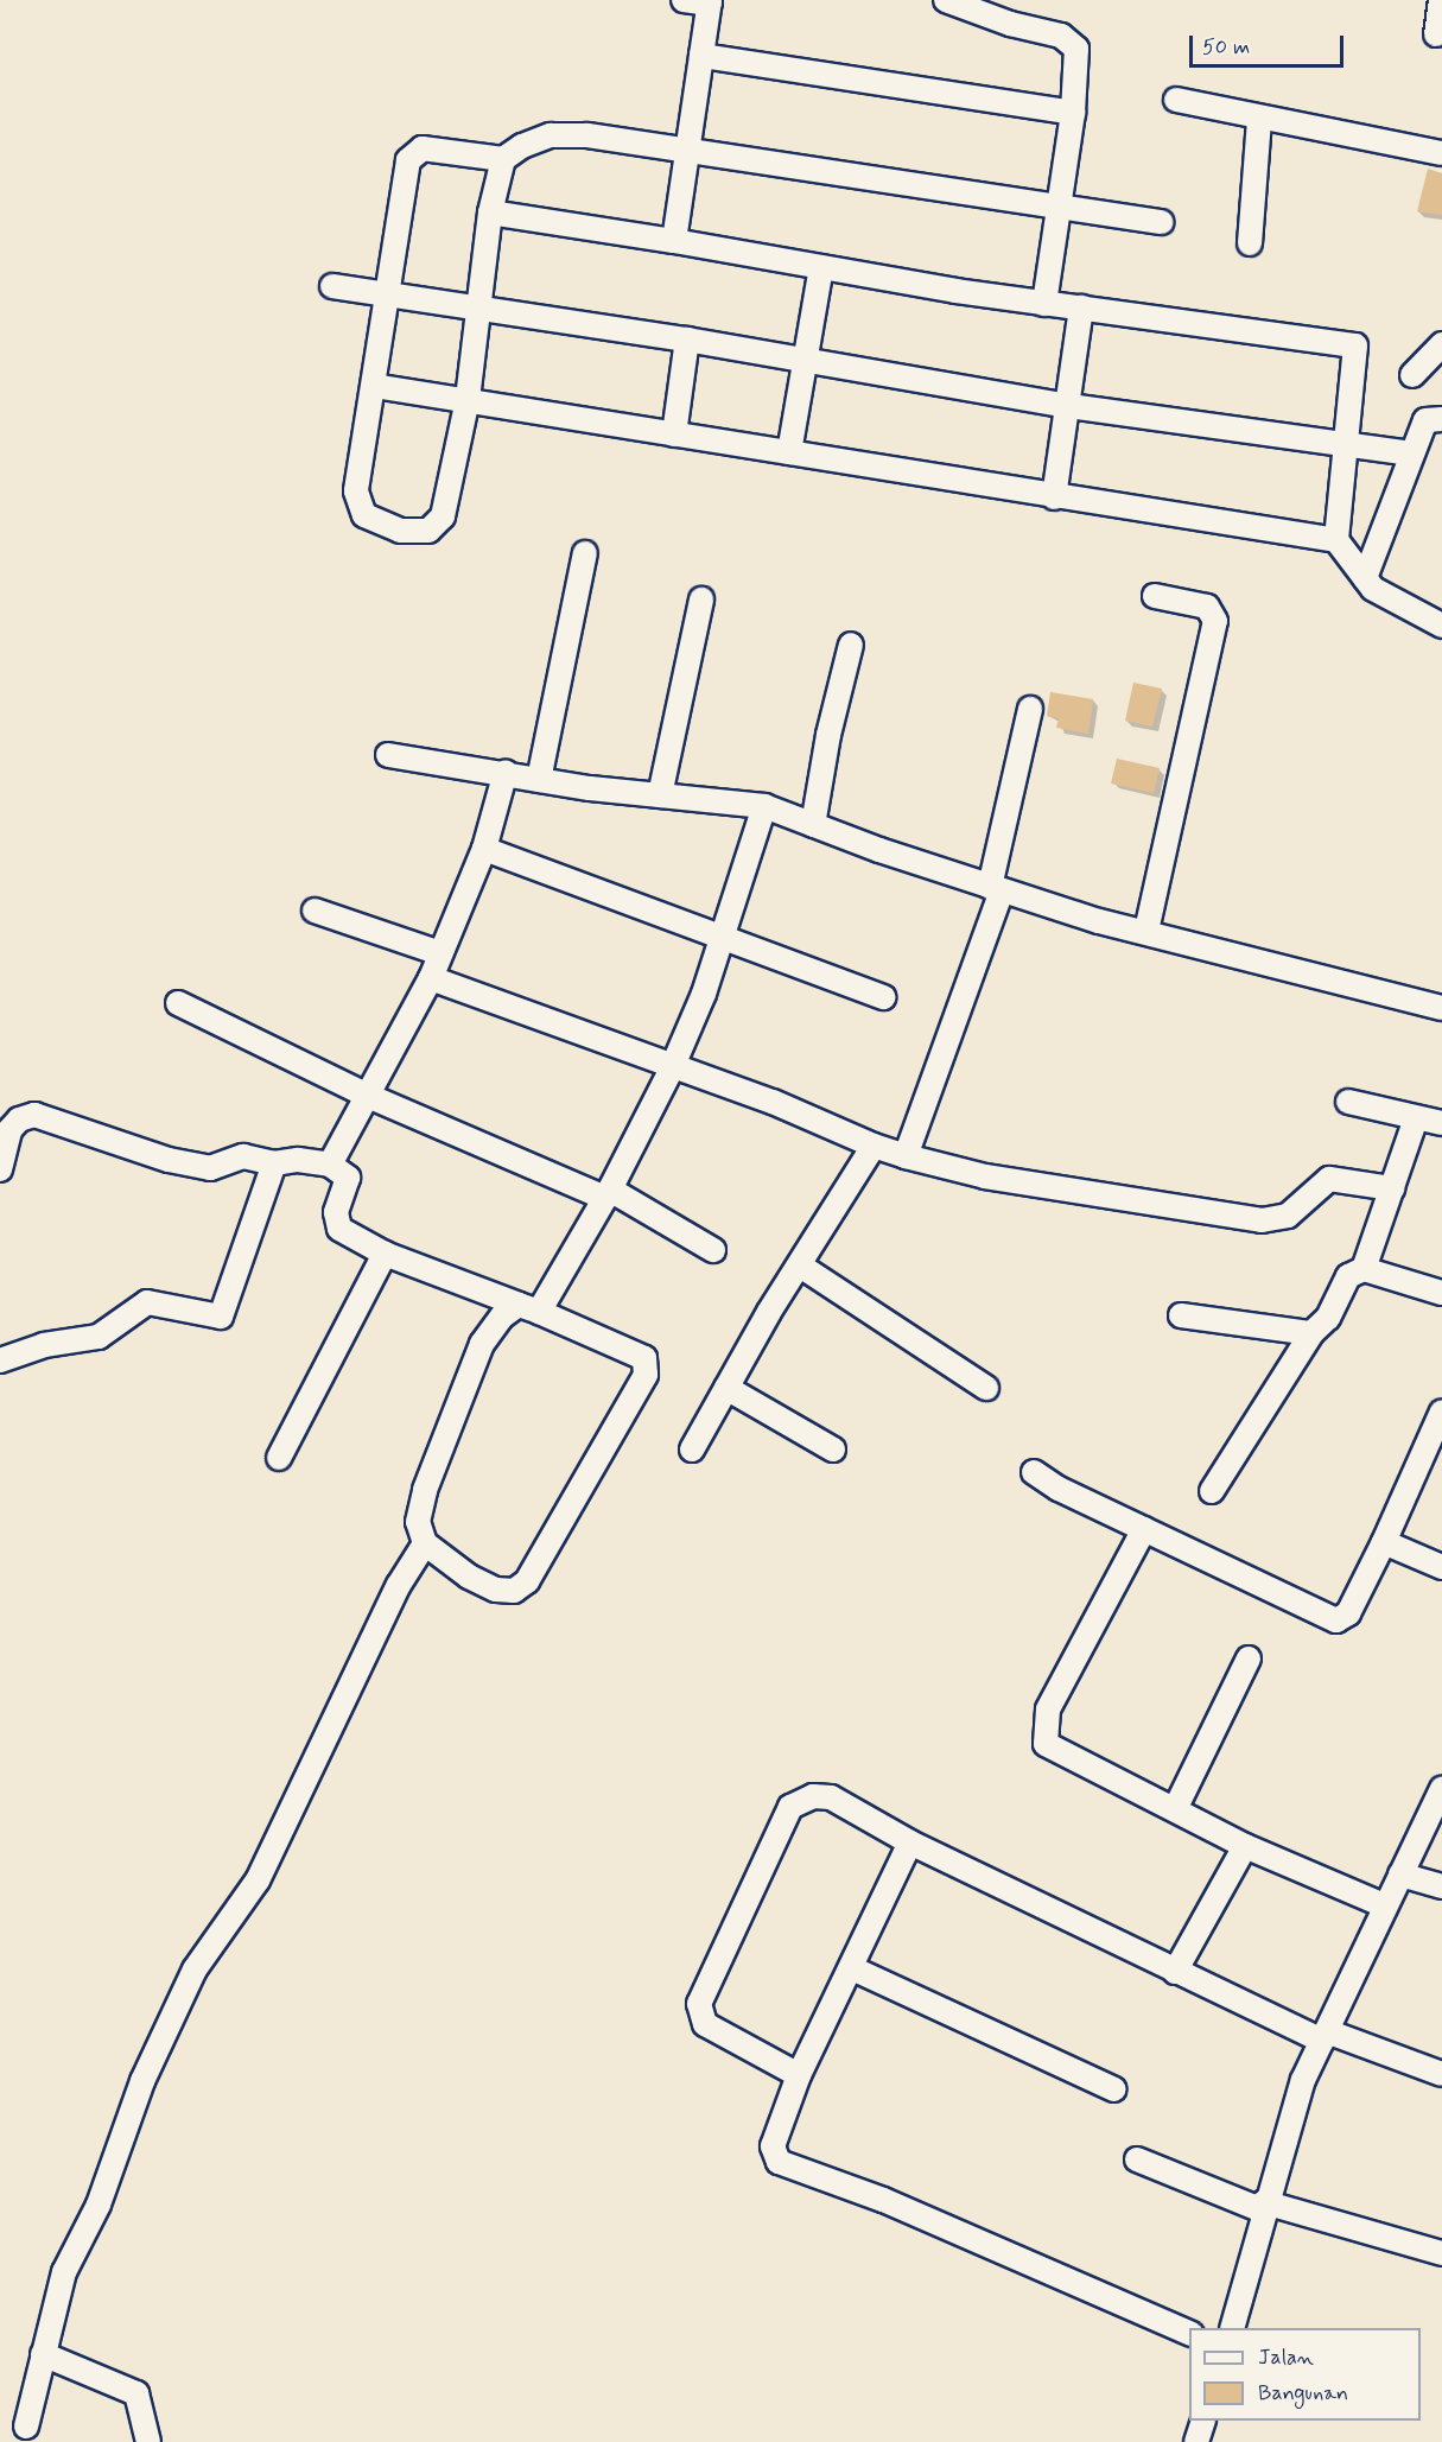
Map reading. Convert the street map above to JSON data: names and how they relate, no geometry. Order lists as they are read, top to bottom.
{
  "legend": ["Jalan", "Bangunan"],
  "scale_bar": "50 m"
}
